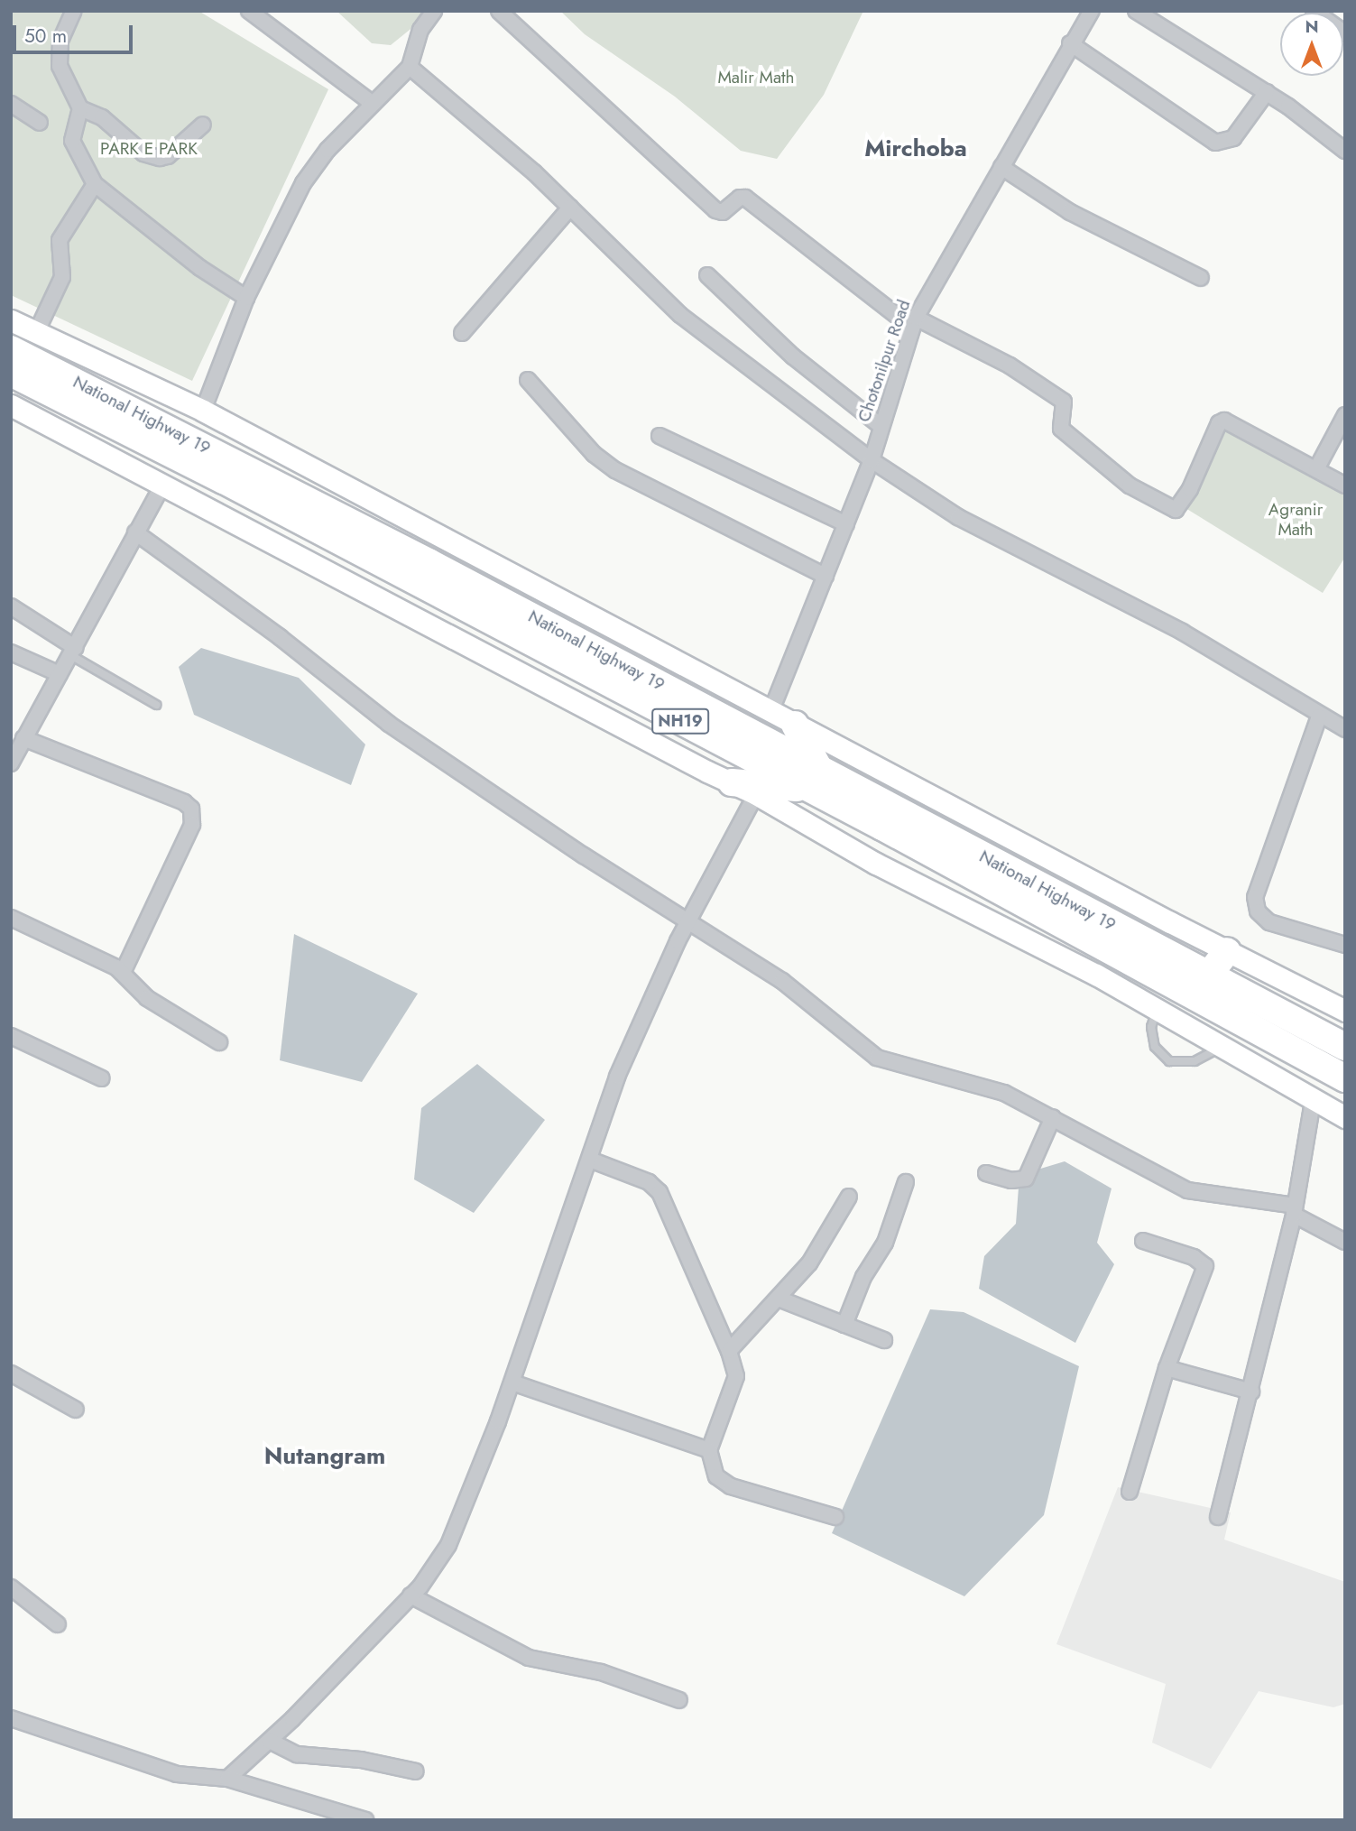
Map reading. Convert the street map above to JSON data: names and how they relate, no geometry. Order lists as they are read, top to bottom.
{
  "streets": {
    "highway": ["National Highway 19", "NH19"],
    "street": ["Chotonilpur Road"]
  },
  "crossings": [
    ["National Highway 19", "NH19"]
  ],
  "districts": ["Mirchoba", "Nutangram"],
  "parks": ["Malir Math", "PARK E PARK", "Agranir Math"],
  "scale_bar": "50 m",
  "north": "top"
}
